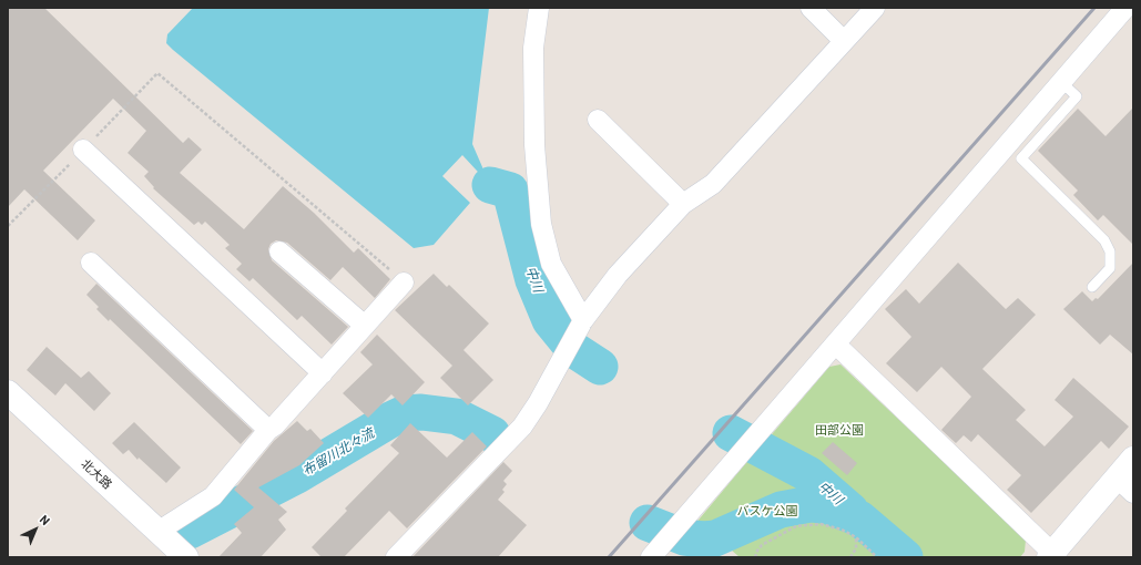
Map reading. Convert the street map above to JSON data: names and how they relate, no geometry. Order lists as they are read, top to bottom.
{
  "streets": {
    "street": ["北大路"]
  },
  "water": ["中川", "布留川北々流"],
  "parks": ["田部公園", "バスケ公園"],
  "north": "top right"
}
